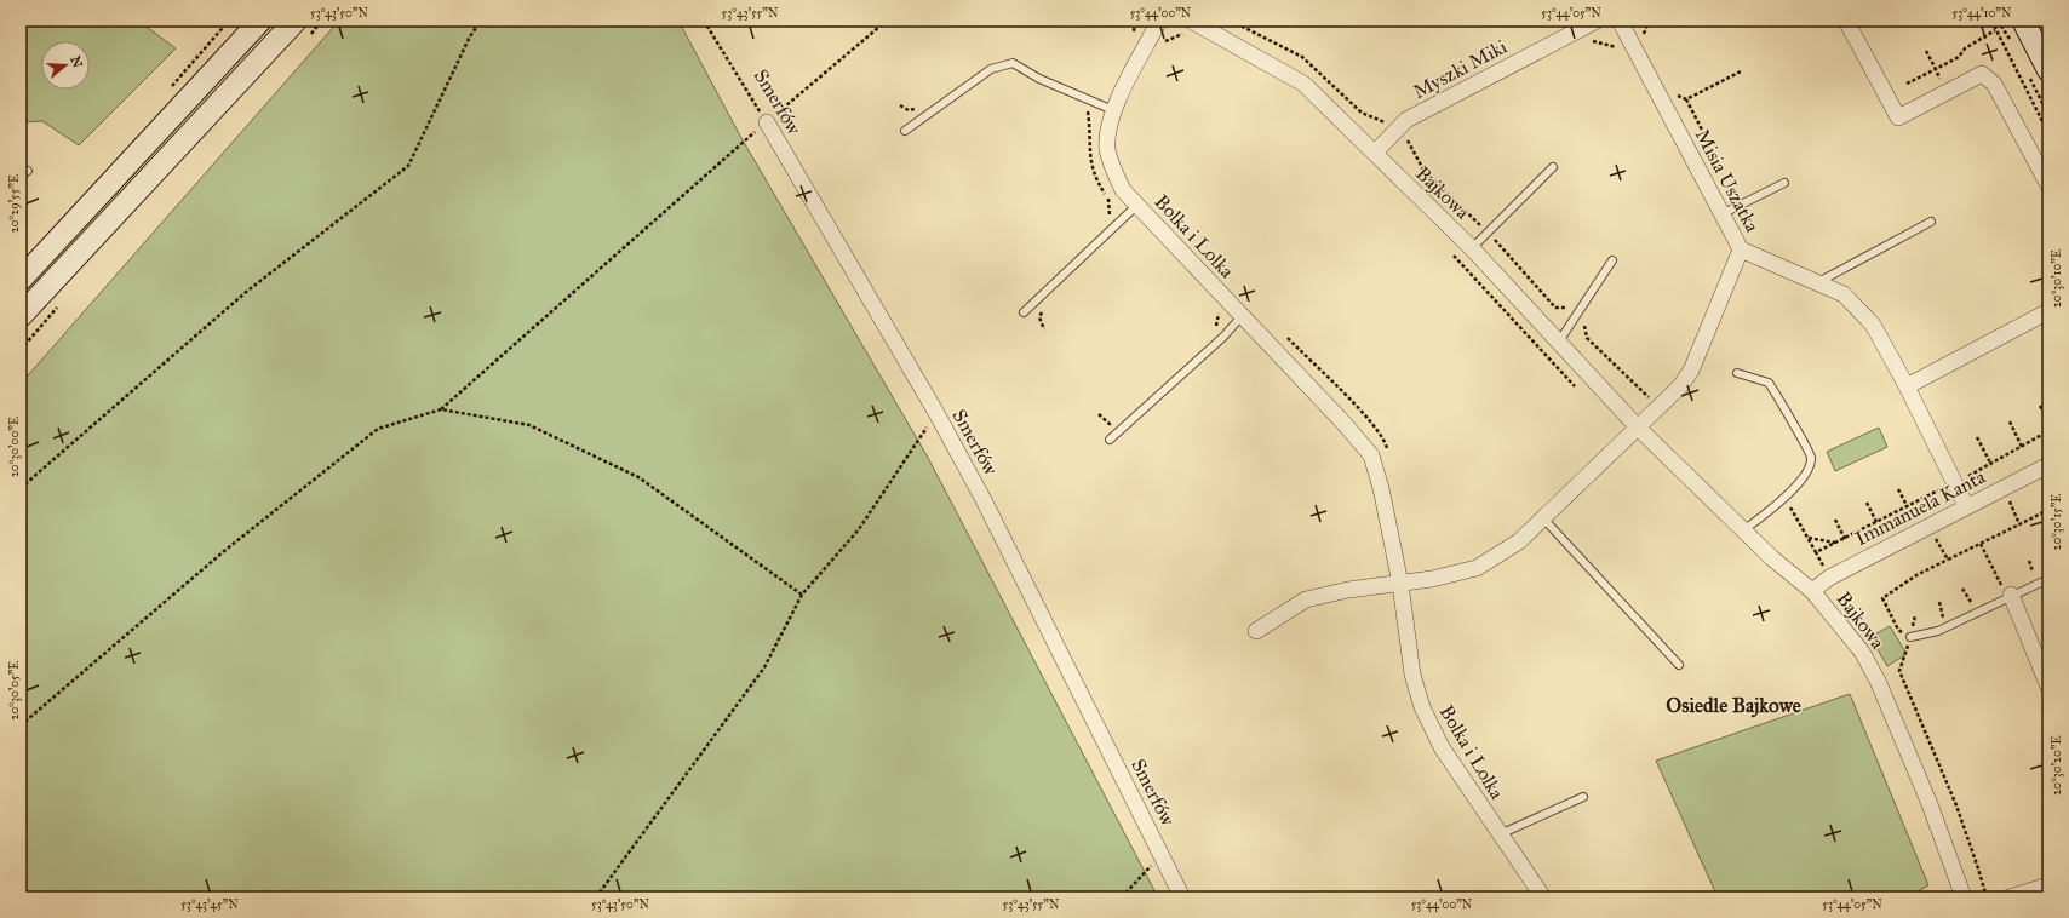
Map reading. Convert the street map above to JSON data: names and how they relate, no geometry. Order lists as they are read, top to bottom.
{
  "streets": {
    "street": [
      "Myszki Miki",
      "Smerfów",
      "Misia Uszatka",
      "Bajkowa",
      "Bolka i Lolka",
      "Immanuela Kanta"
    ]
  },
  "crossings": [
    ["Myszki Miki", "Bajkowa"],
    ["Misia Uszatka", "Immanuela Kanta"],
    ["Bajkowa", "Immanuela Kanta"]
  ],
  "districts": ["Osiedle Bajkowe"],
  "north": "right",
  "coordinates": [
    "53°43'50\"N",
    "53°43'55\"N",
    "53°44'00\"N",
    "53°44'05\"N",
    "53°44'10\"N",
    "20°29'55\"E",
    "20°30'10\"E",
    "20°30'00\"E",
    "20°30'15\"E",
    "20°30'05\"E",
    "20°30'20\"E",
    "53°43'45\"N"
  ]
}
